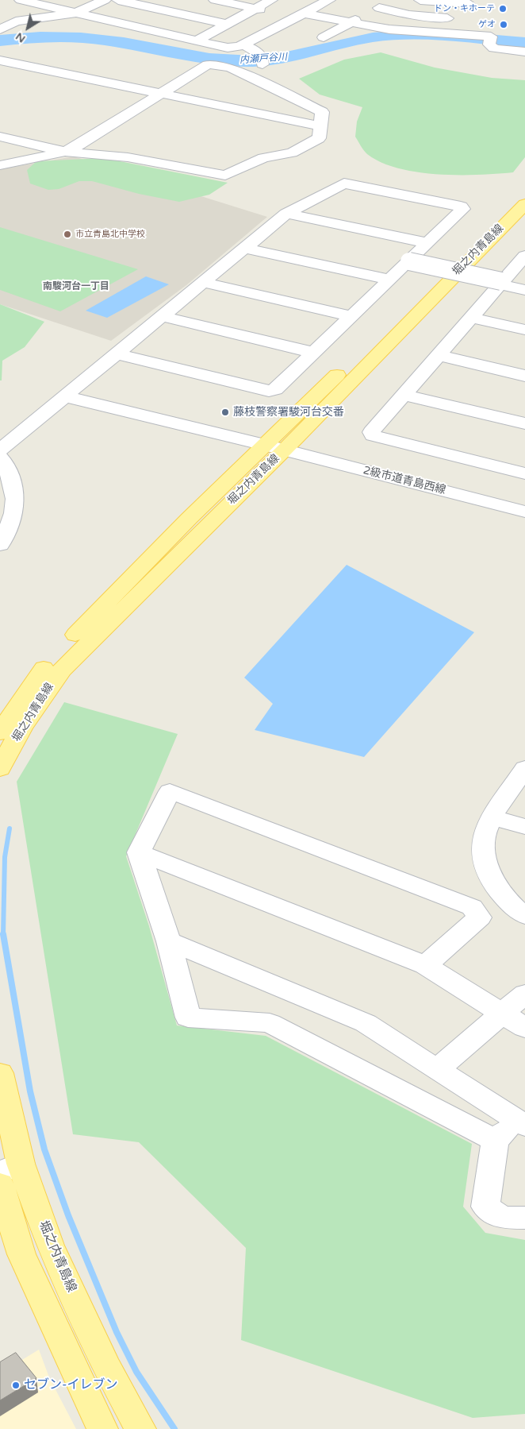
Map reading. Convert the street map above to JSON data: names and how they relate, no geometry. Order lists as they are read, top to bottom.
{
  "streets": {
    "main road": ["堀之内青島線"],
    "street": ["2級市道青島西線"]
  },
  "crossings": [
    ["堀之内青島線", "2級市道青島西線"]
  ],
  "districts": ["南駿河台一丁目"],
  "water": ["内瀬戸谷川"],
  "places": [
    "ドン・キホーテ",
    "ゲオ",
    "市立青島北中学校",
    "藤枝警察署駿河台交番",
    "セブン-イレブン"
  ],
  "north": "bottom left"
}
